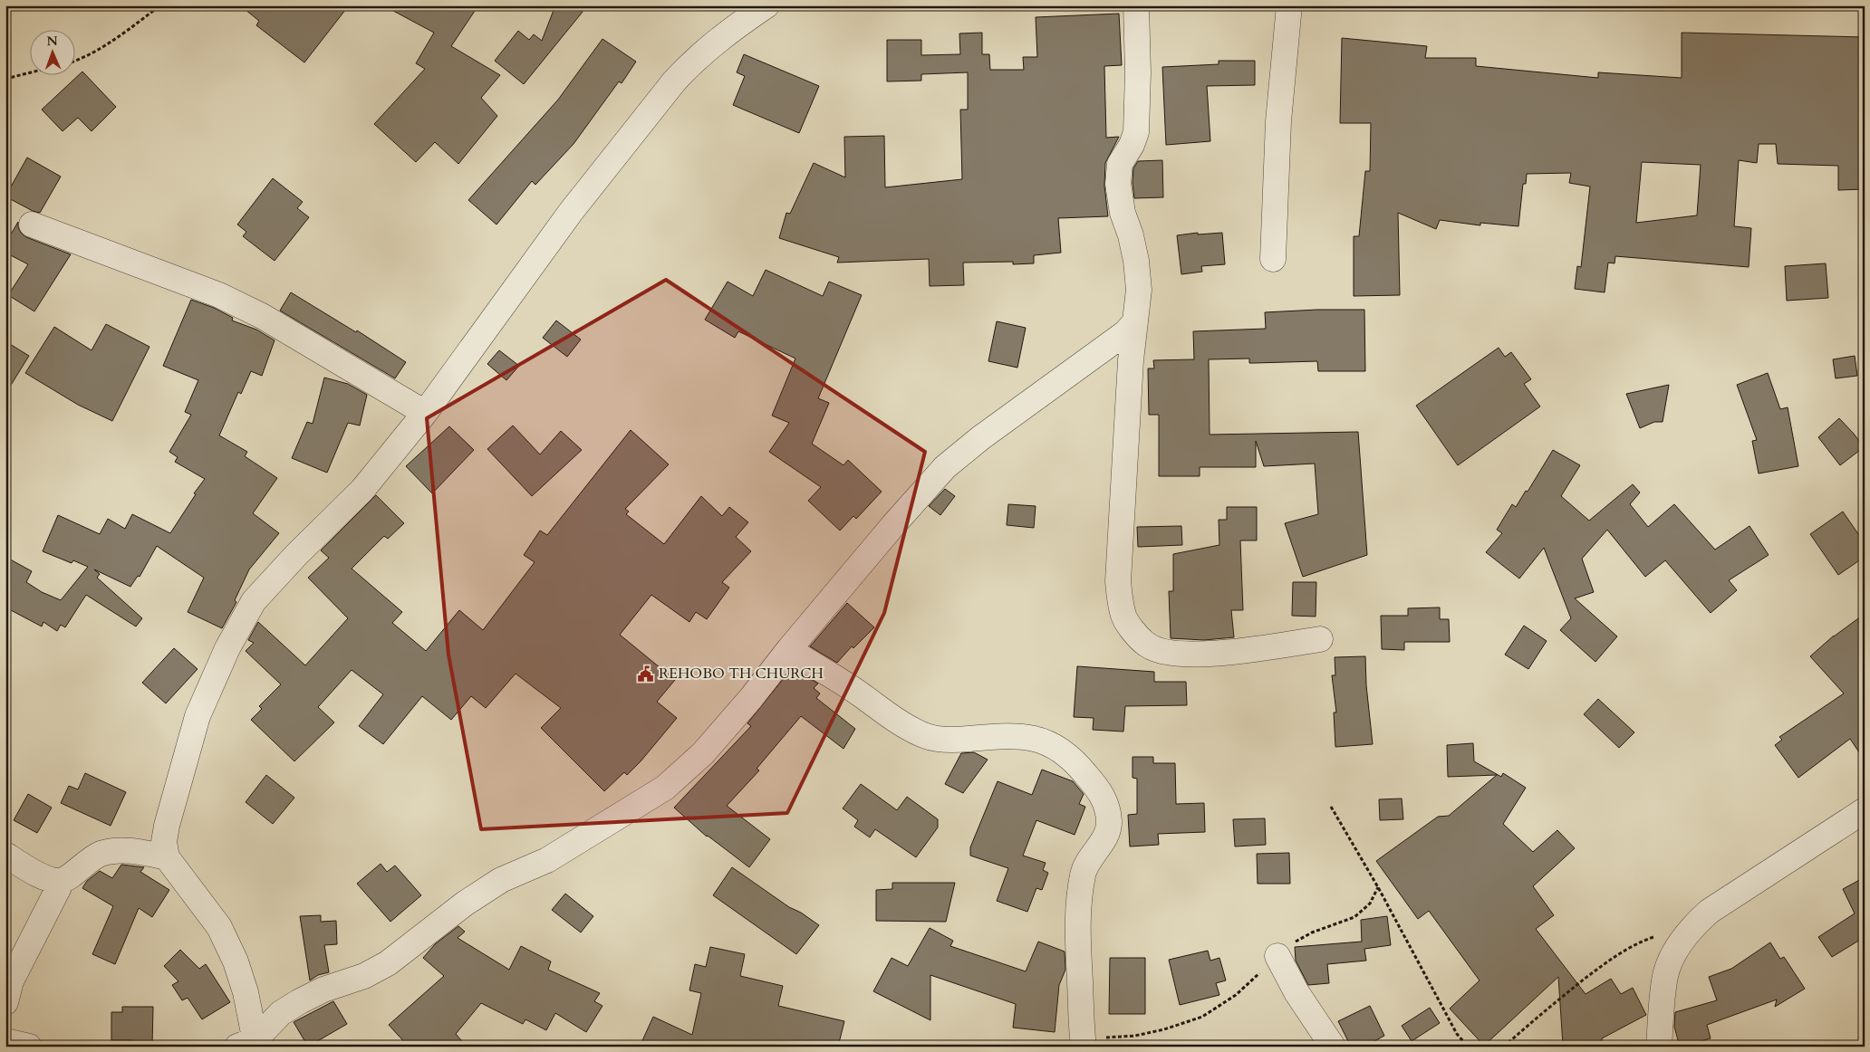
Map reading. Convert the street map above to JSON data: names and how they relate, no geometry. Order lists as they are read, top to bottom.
{
  "places": {
    "public building": ["REHOBO TH CHURCH"]
  },
  "north": "top"
}
